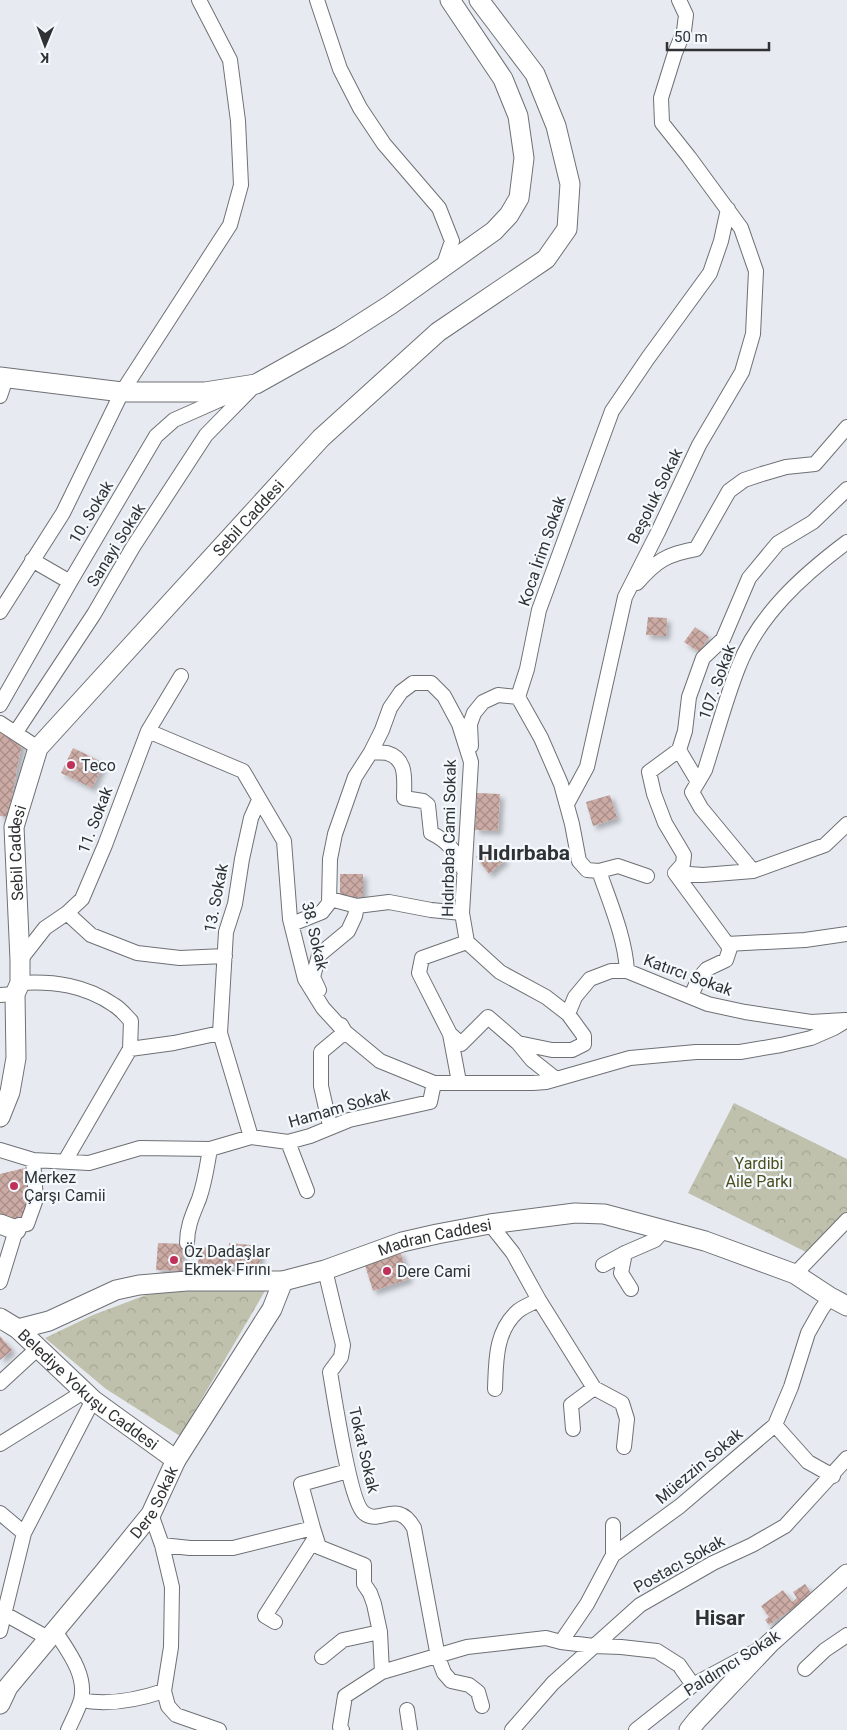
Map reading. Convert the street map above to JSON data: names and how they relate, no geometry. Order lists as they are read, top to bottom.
{
  "streets": {
    "street": [
      "Beşoluk Sokak",
      "10. Sokak",
      "Sebil Caddesi",
      "Sanayi Sokak",
      "Koca İrim Sokak",
      "107. Sokak",
      "11. Sokak",
      "Hıdırbaba Cami Sokak",
      "13. Sokak",
      "38. Sokak",
      "Katırcı Sokak",
      "Hamam Sokak",
      "Madran Caddesi",
      "Belediye Yokuşu Caddesi",
      "Tokat Sokak",
      "Müezzin Sokak",
      "Dere Sokak",
      "Postacı Sokak",
      "Paldımcı Sokak"
    ]
  },
  "crossings": [
    ["Beşoluk Sokak", "Koca İrim Sokak"],
    ["10. Sokak", "Sanayi Sokak"],
    ["Sebil Caddesi", "11. Sokak"],
    ["13. Sokak", "38. Sokak"],
    ["13. Sokak", "Hamam Sokak"],
    ["38. Sokak", "Hamam Sokak"],
    ["Madran Caddesi", "Belediye Yokuşu Caddesi"],
    ["Madran Caddesi", "Tokat Sokak"],
    ["Madran Caddesi", "Müezzin Sokak"],
    ["Madran Caddesi", "Dere Sokak"],
    ["Belediye Yokuşu Caddesi", "Dere Sokak"]
  ],
  "districts": ["Hıdırbaba", "Hisar"],
  "parks": ["Yardibi Aile Parkı"],
  "places": [
    "Teco",
    "Merkez Çarşı Camii",
    "Öz Dadaşlar Ekmek Fırını",
    "Dere Cami"
  ],
  "scale_bar": "50 m",
  "north": "bottom"
}
